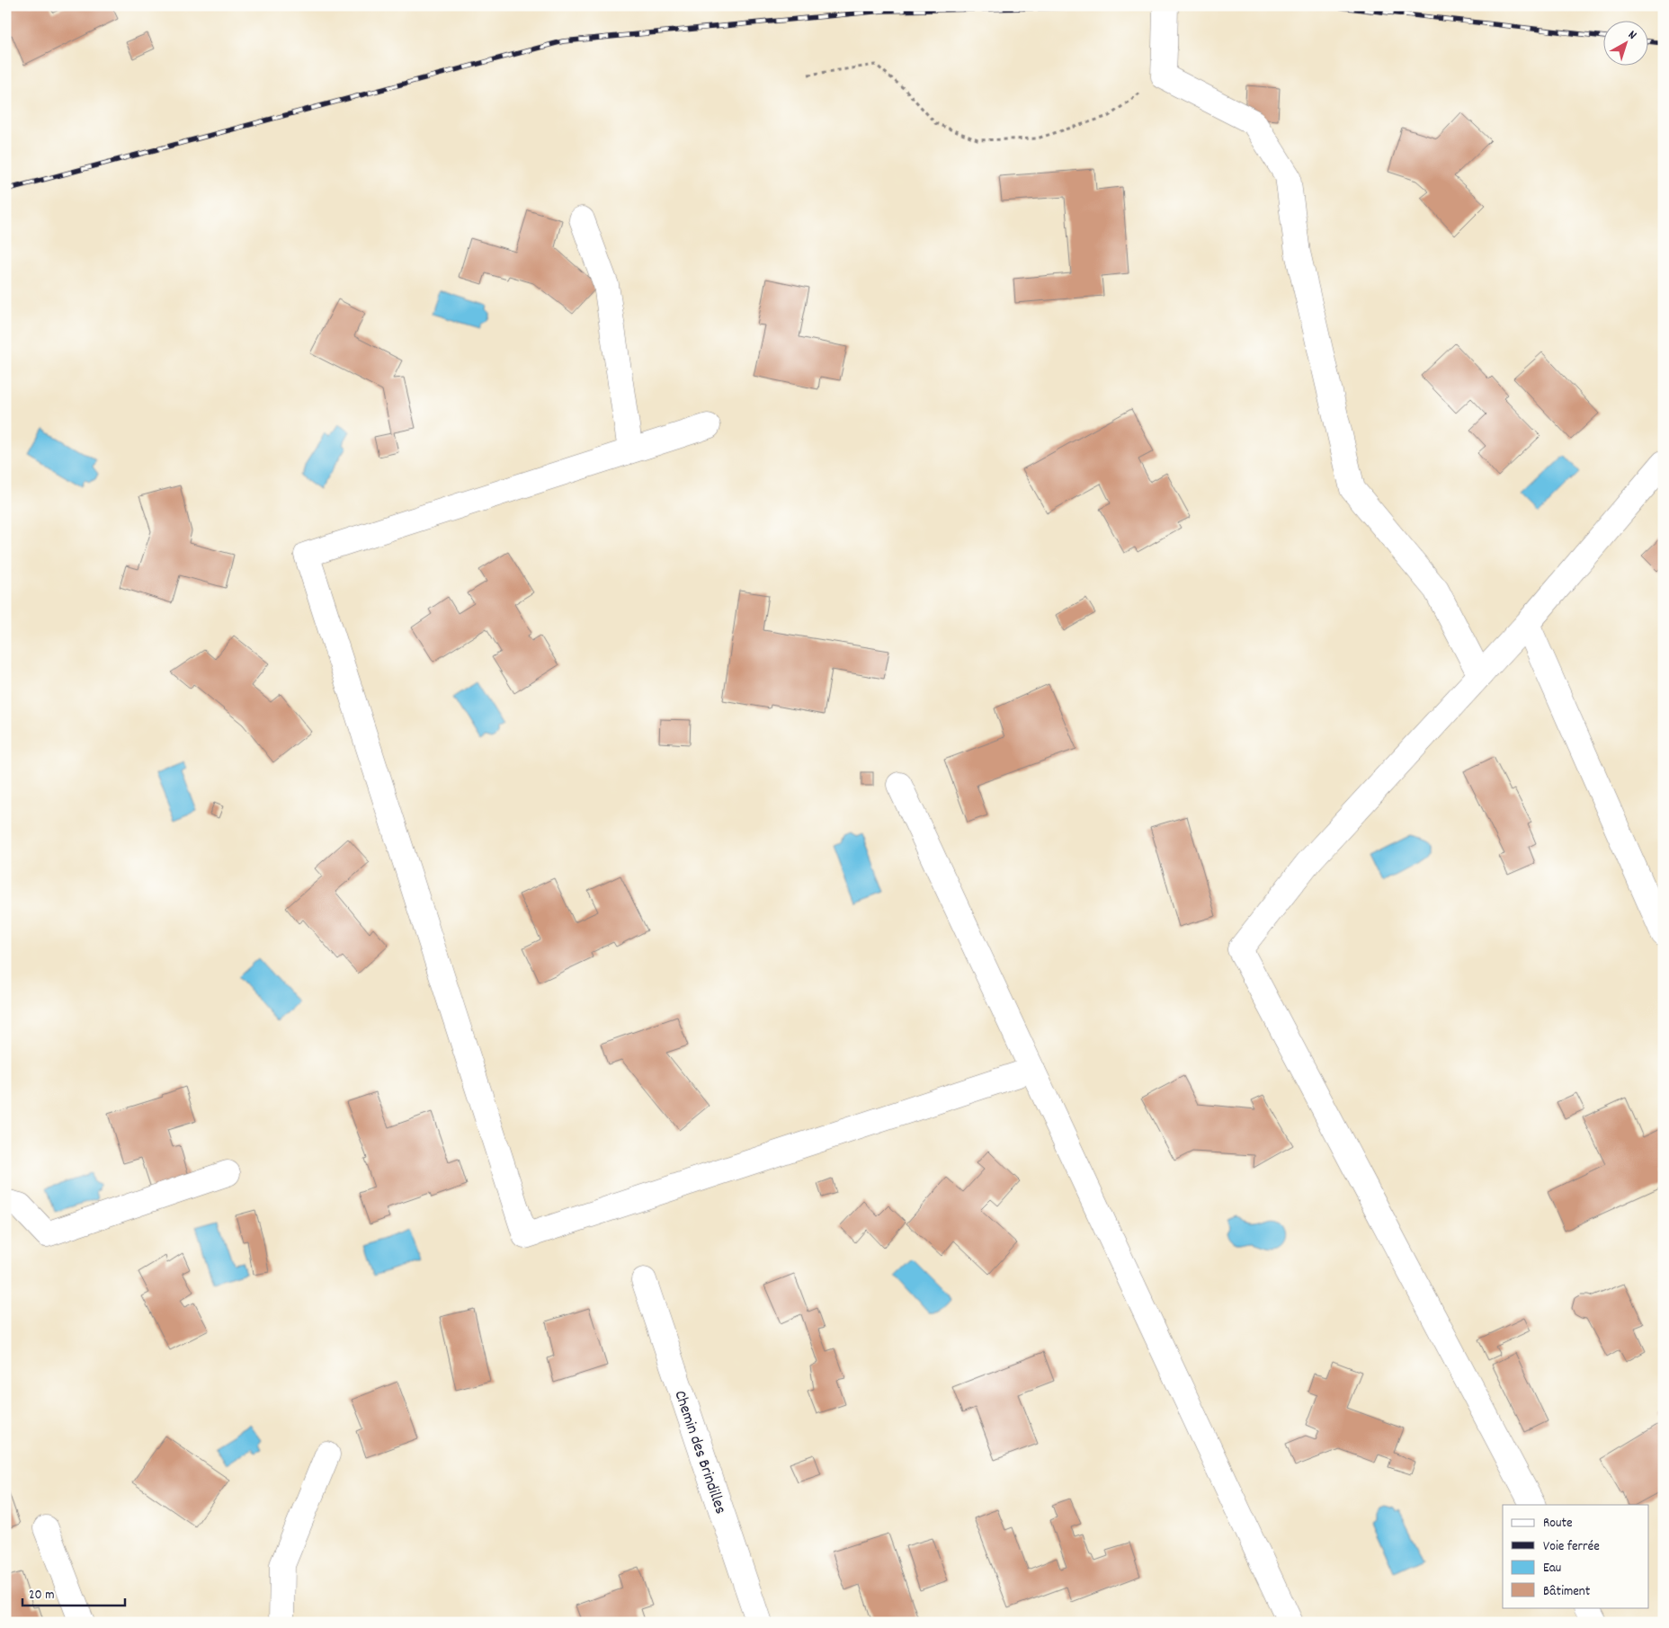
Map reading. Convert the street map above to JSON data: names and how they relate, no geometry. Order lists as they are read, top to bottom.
{
  "streets": {
    "street": ["Chemin des Brindilles"]
  },
  "legend": [
    "Route",
    "Voie ferrée",
    "Eau",
    "Bâtiment"
  ],
  "scale_bar": "20 m",
  "north": "top right"
}
